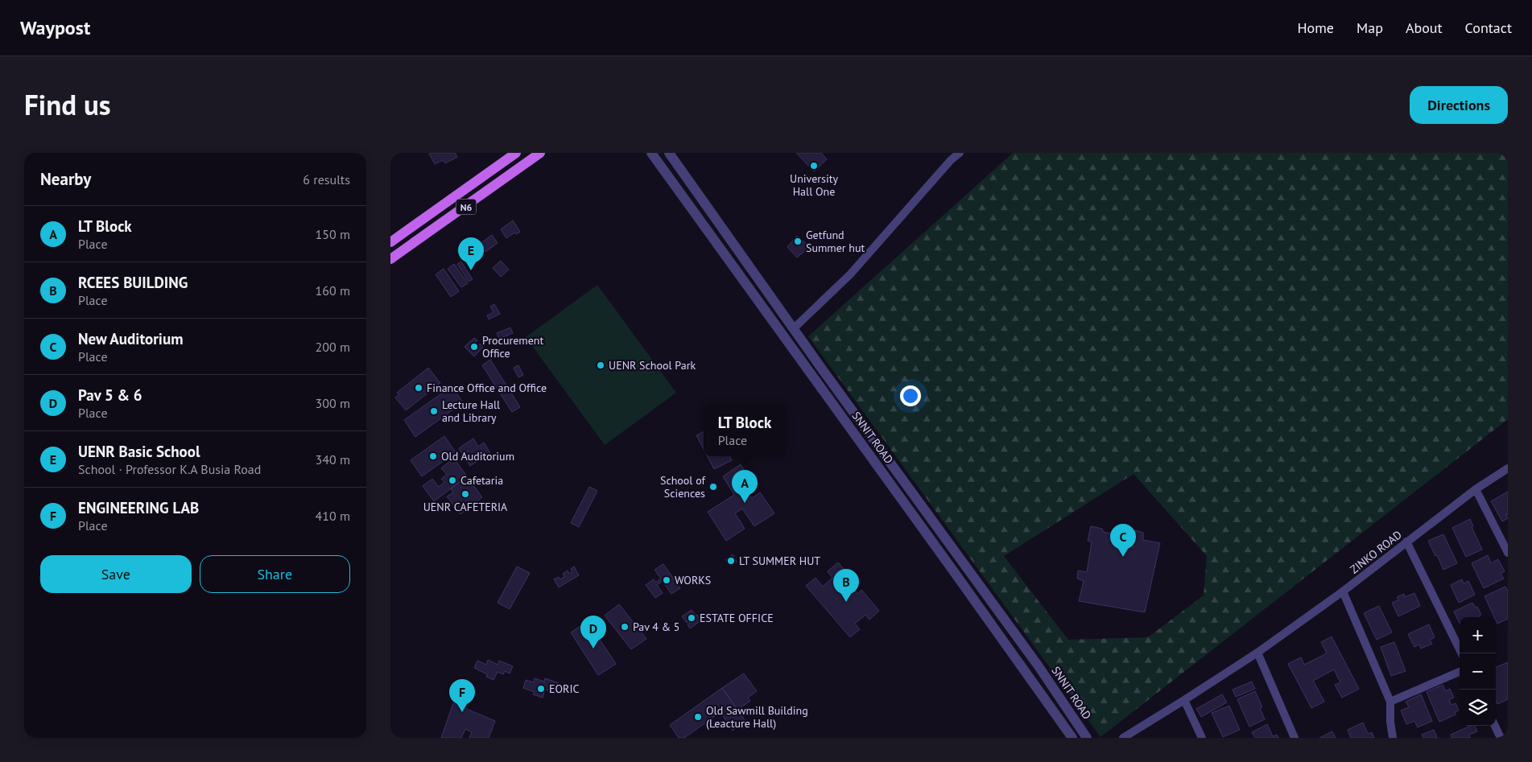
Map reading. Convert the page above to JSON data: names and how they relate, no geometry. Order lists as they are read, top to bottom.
{
  "streets": {
    "main road": ["N6"],
    "street": ["SNNIT ROAD", "ZINKO ROAD"]
  },
  "places": [
    "University Hall One",
    "Getfund Summer hut",
    "Procurement Office",
    "UENR School Park",
    "Finance Office and Office",
    "Lecture Hall and Library",
    "Old Auditorium",
    "Cafetaria",
    "School of Sciences",
    "UENR CAFETERIA",
    "LT SUMMER HUT",
    "WORKS",
    "ESTATE OFFICE",
    "Pav 4 & 5",
    "EORIC",
    "Old Sawmill Building (Leacture Hall)"
  ],
  "page": {
    "header": "Waypost",
    "nav": [
      "Home",
      "Map",
      "About",
      "Contact"
    ],
    "title": "Find us",
    "buttons": [
      "Directions",
      ["Save", "Share"]
    ],
    "heading": ["Nearby", "6 results"],
    "list": [
      {
        "mark": "A",
        "name": "LT Block",
        "note": "Place",
        "value": "150 m"
      },
      {
        "mark": "B",
        "name": "RCEES BUILDING",
        "note": "Place",
        "value": "160 m"
      },
      {
        "mark": "C",
        "name": "New Auditorium",
        "note": "Place",
        "value": "200 m"
      },
      {
        "mark": "D",
        "name": "Pav 5 & 6",
        "note": "Place",
        "value": "300 m"
      },
      {
        "mark": "E",
        "name": "UENR Basic School",
        "note": "School · Professor K.A Busia Road",
        "value": "340 m"
      },
      {
        "mark": "F",
        "name": "ENGINEERING LAB",
        "note": "Place",
        "value": "410 m"
      }
    ],
    "pins": [
      "E",
      "A",
      "C",
      "B",
      "D",
      "F"
    ],
    "popup": ["LT Block", "Place"],
    "map_buttons": ["+", "−"]
  }
}
